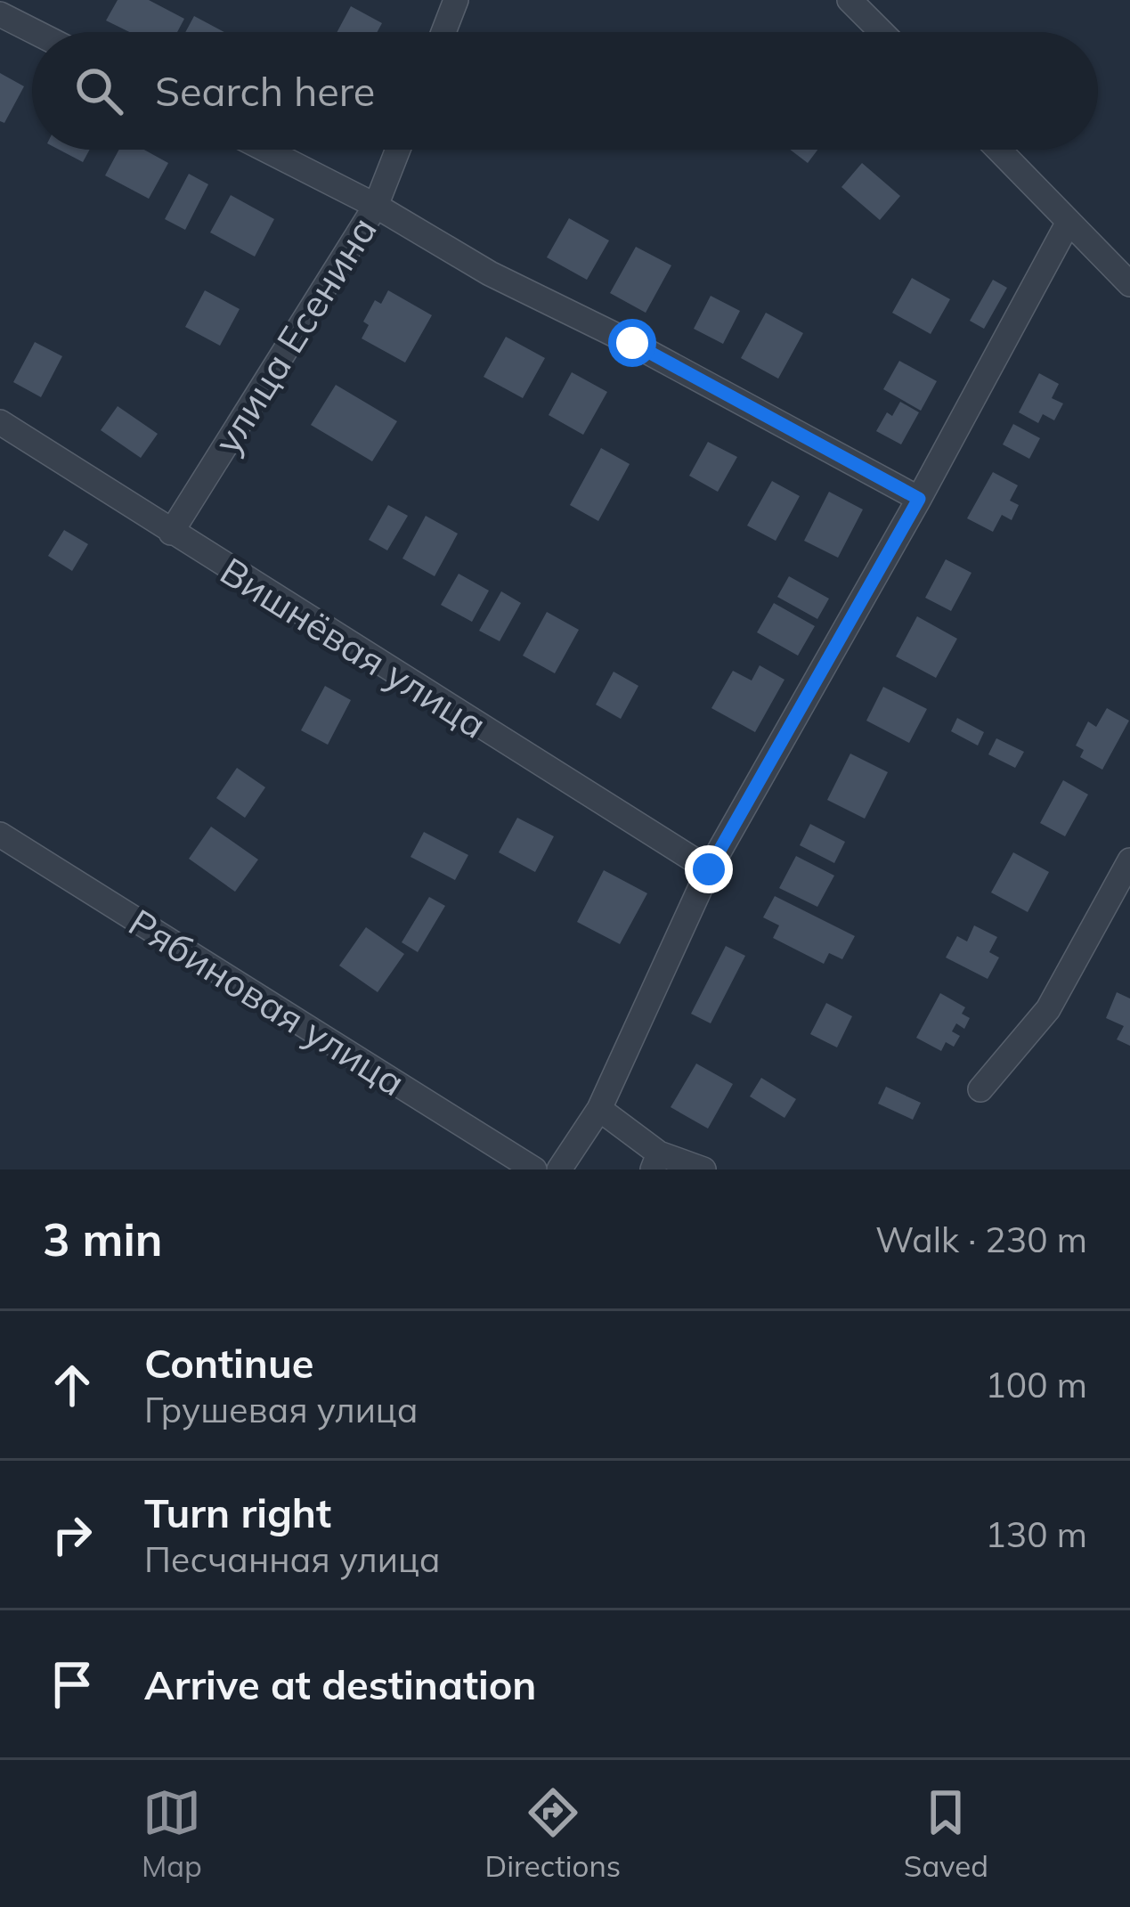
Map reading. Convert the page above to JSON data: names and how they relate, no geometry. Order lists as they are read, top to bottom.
{
  "streets": {
    "street": ["улица Есенина", "Вишнёвая улица", "Рябиновая улица"]
  },
  "crossings": [
    ["улица Есенина", "Вишнёвая улица"]
  ],
  "page": {
    "search": "Search here",
    "heading": ["3 min", "Walk · 230 m"],
    "list": [
      ["Continue", "Грушевая улица", "100 m"],
      ["Turn right", "Песчанная улица", "130 m"],
      "Arrive at destination"
    ],
    "nav": ["Map", "Directions", "Saved"]
  }
}
